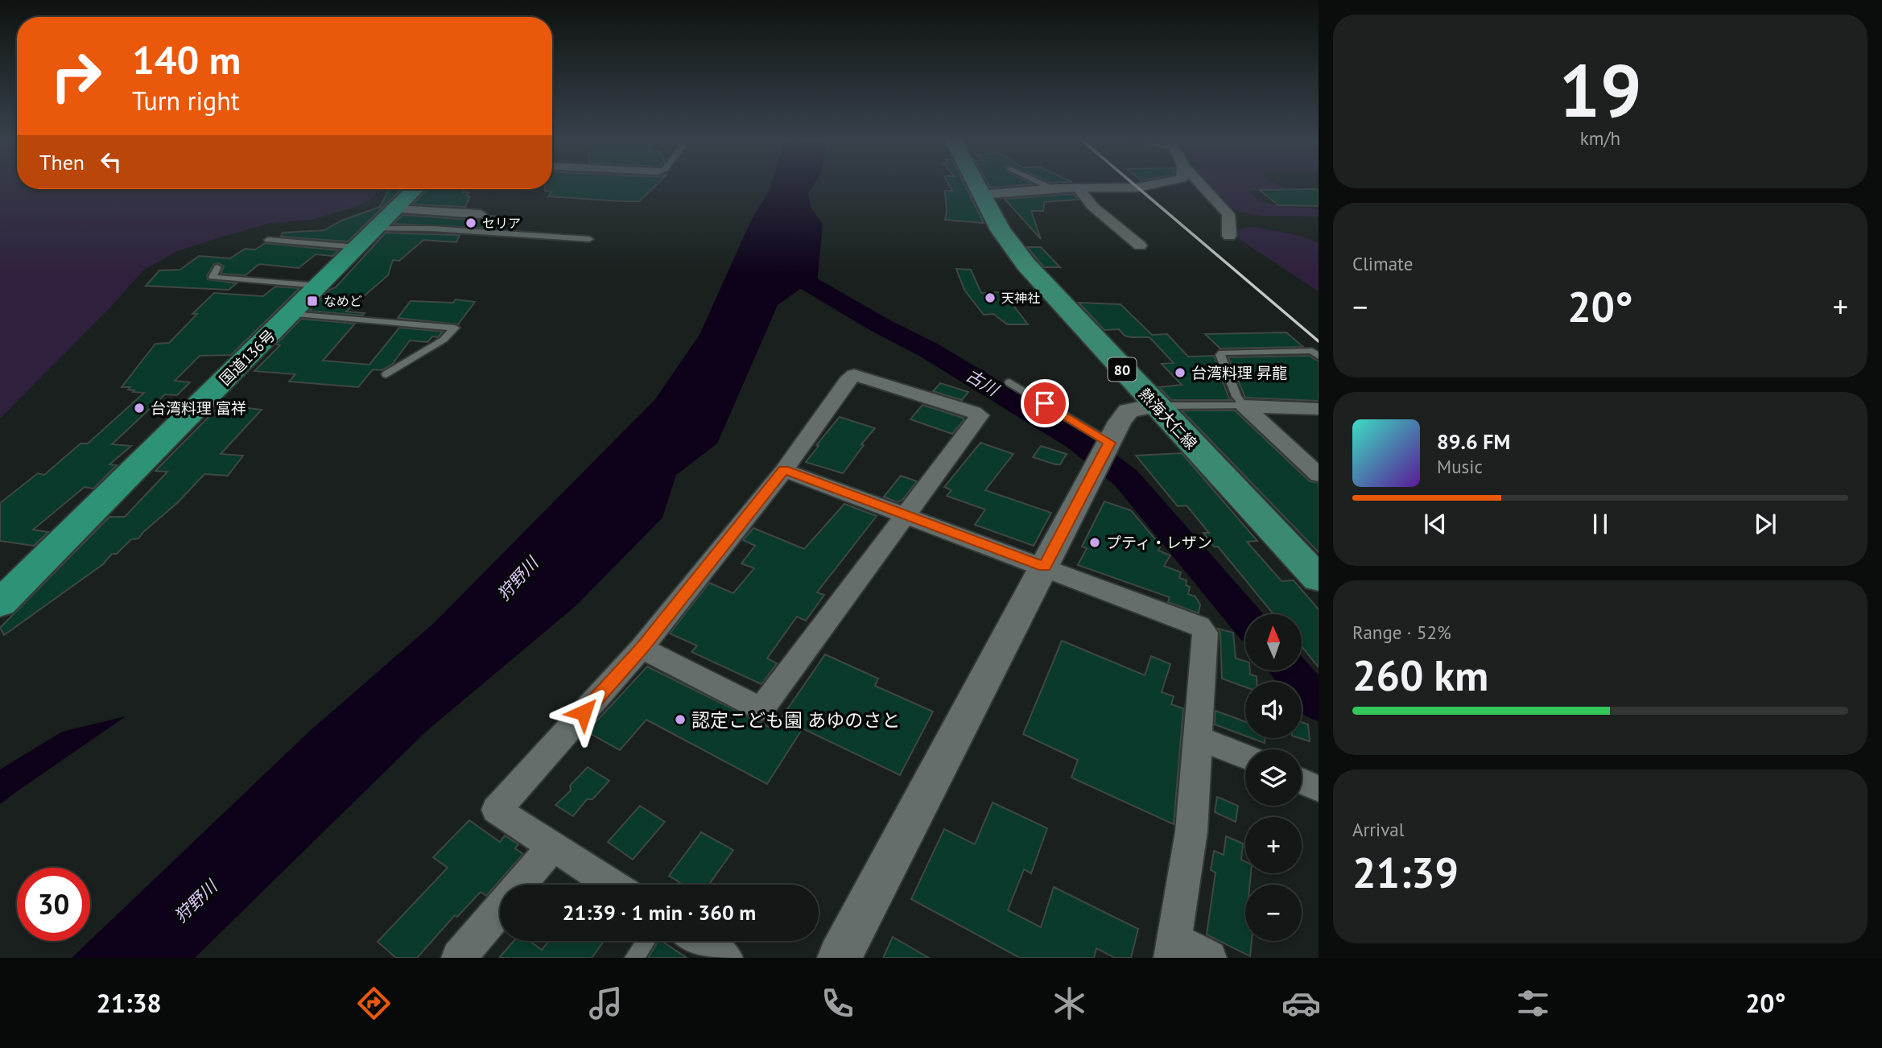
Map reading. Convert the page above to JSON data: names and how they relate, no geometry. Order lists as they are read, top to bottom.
{
  "streets": {
    "highway": ["国道136号"],
    "main road": ["80", "熱海大仁線"]
  },
  "water": ["古川", "狩野川"],
  "places": {
    "other": [
      "セリア",
      "天神社",
      "台湾料理 昇龍",
      "台湾料理 富祥",
      "プティ・レザン",
      "認定こども園 あゆのさと"
    ],
    "transit": ["なめど"]
  },
  "north": "top",
  "page": {
    "tile": [
      ["19", "km/h"],
      "Climate",
      ["Range · 52%", "260 km"],
      ["Arrival", "21:39"]
    ],
    "turn": ["140 m", "Turn right"],
    "then": "Then",
    "heat": ["−", "20°", "+"],
    "song": ["89.6 FM", "Music"],
    "map_buttons": ["+", "−"],
    "limit": "30",
    "trip": "21:39 · 1 min · 360 m",
    "tabs": ["21:38", "20°"]
  }
}
